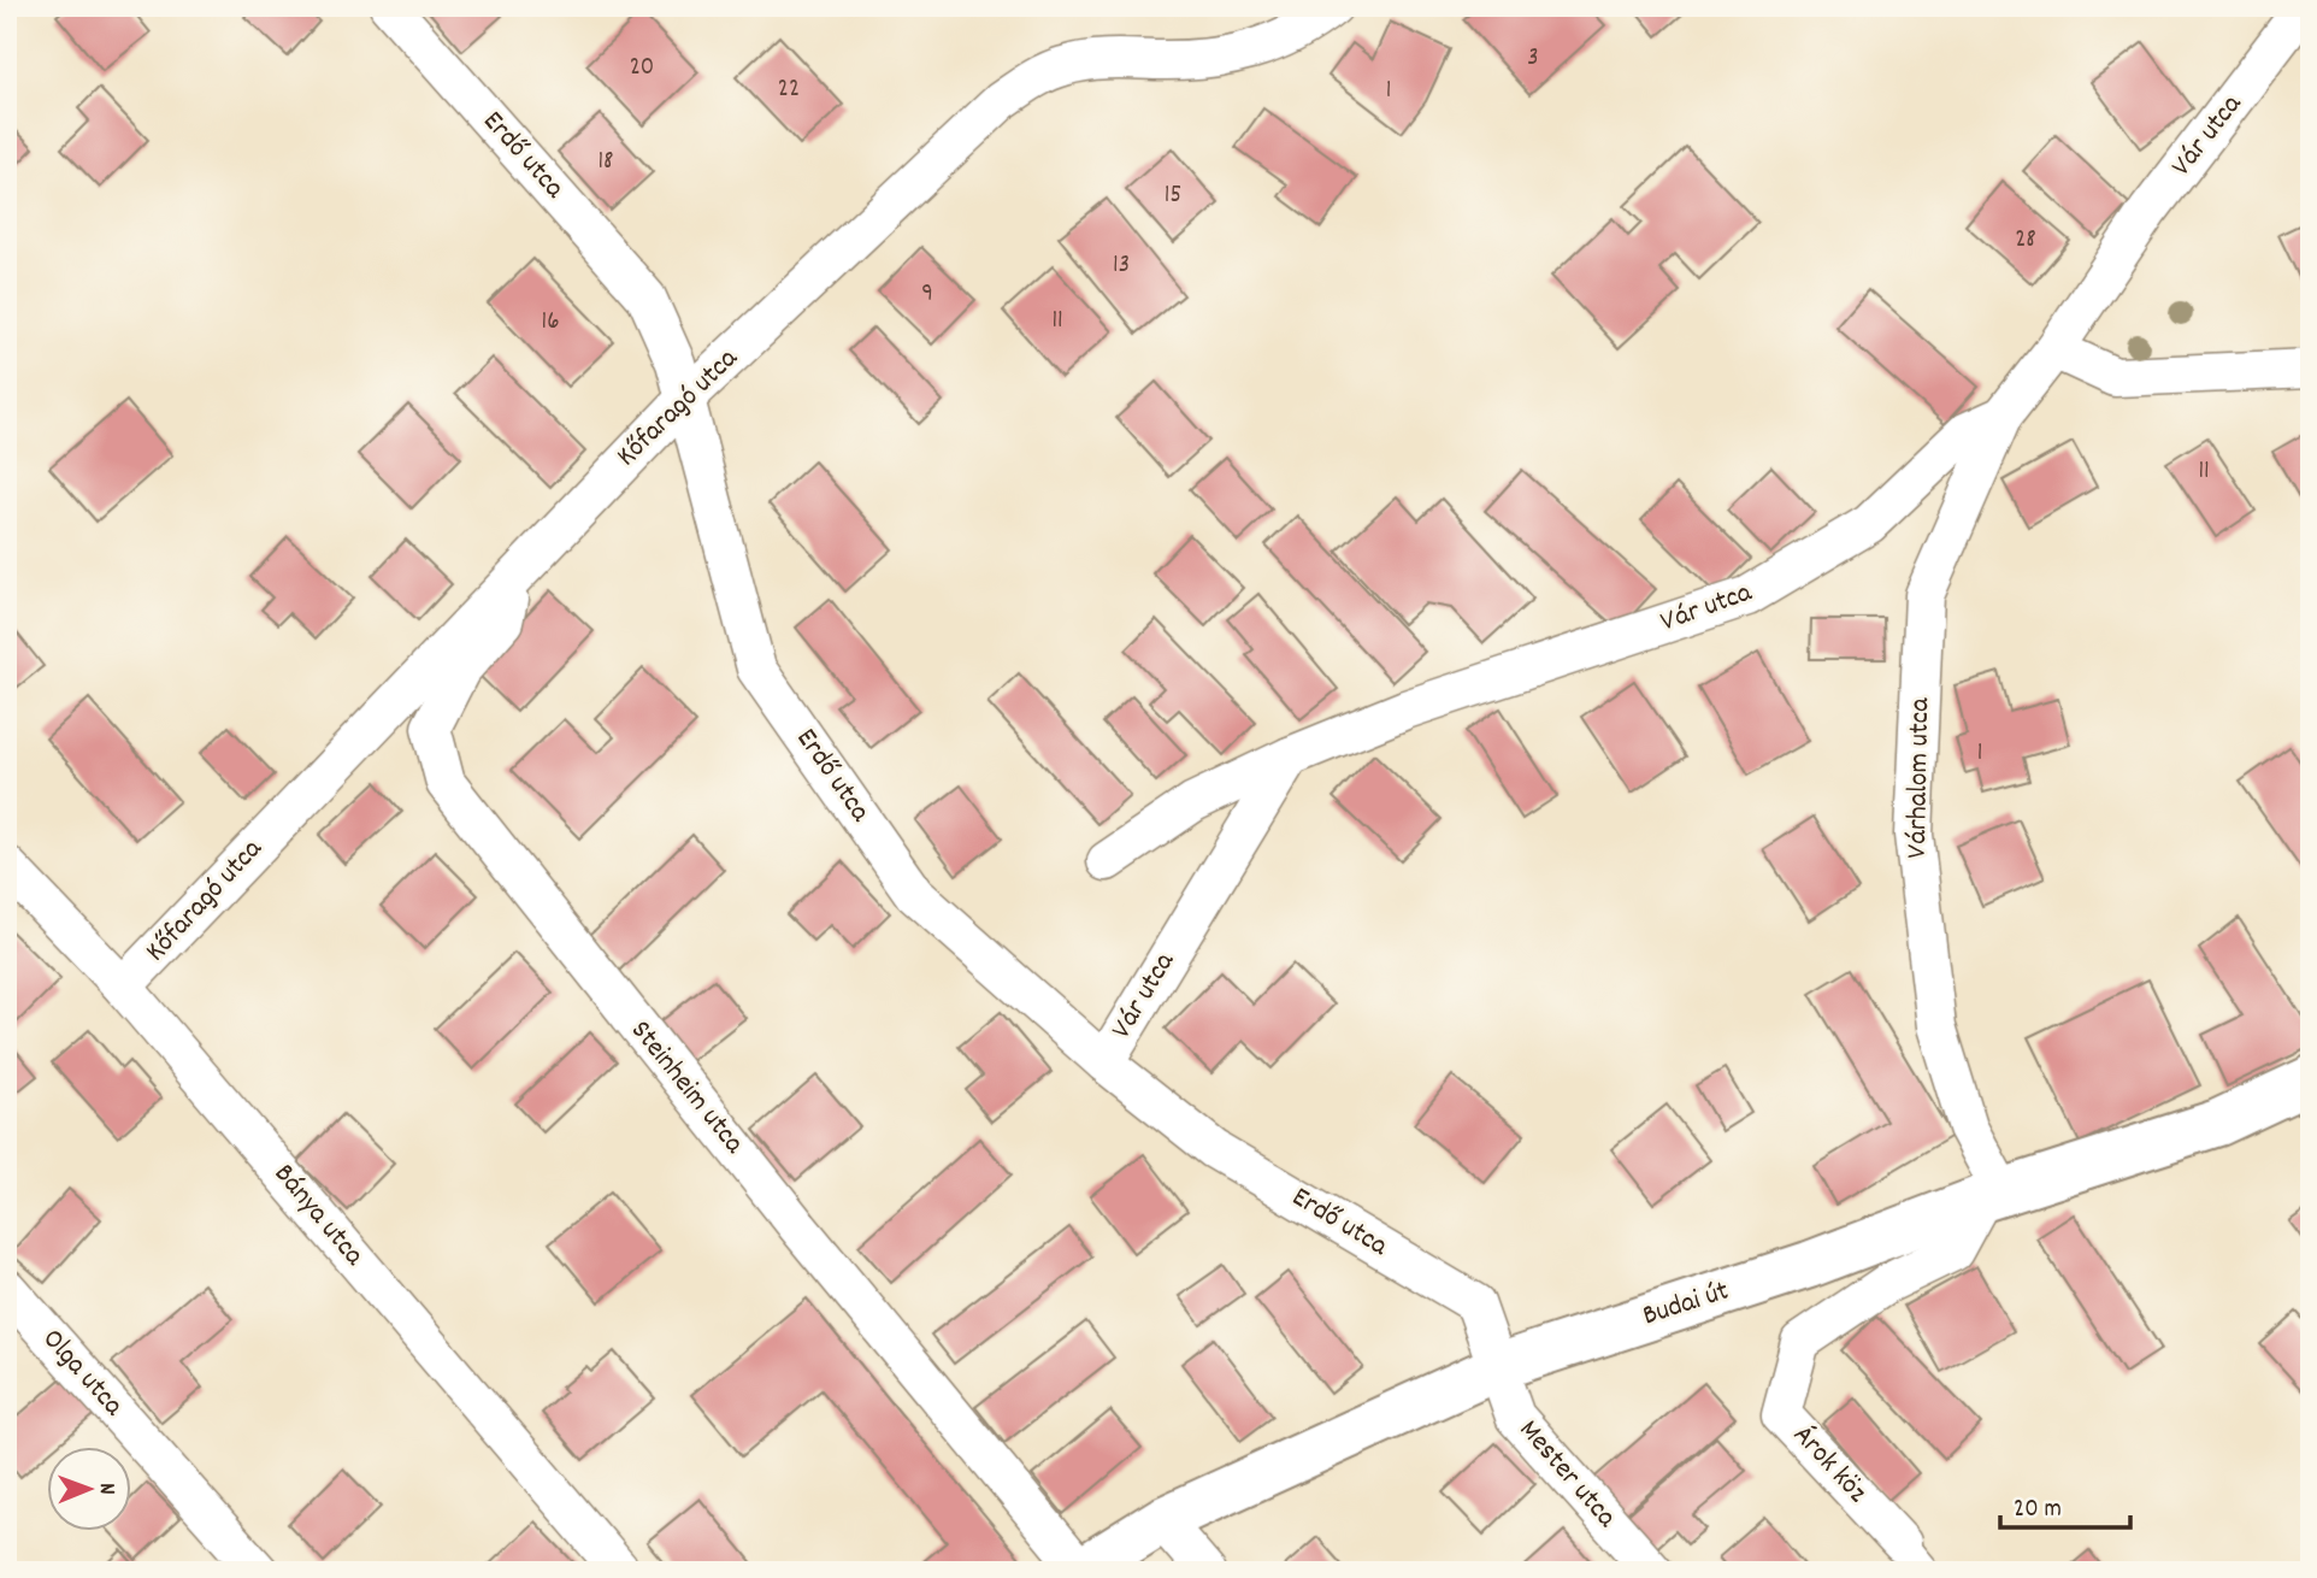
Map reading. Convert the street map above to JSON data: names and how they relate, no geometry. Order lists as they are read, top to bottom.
{
  "streets": {
    "street": [
      "Vár utca",
      "Erdő utca",
      "Kőfaragó utca",
      "Várhalom utca",
      "Steinheim utca",
      "Bánya utca",
      "Budai út",
      "Olga utca",
      "Árok köz",
      "Mester utca"
    ]
  },
  "crossings": [
    ["Vár utca", "Erdő utca"],
    ["Vár utca", "Várhalom utca"],
    ["Erdő utca", "Kőfaragó utca"],
    ["Erdő utca", "Budai út"],
    ["Erdő utca", "Mester utca"],
    ["Kőfaragó utca", "Steinheim utca"],
    ["Kőfaragó utca", "Bánya utca"],
    ["Várhalom utca", "Budai út"],
    ["Várhalom utca", "Árok köz"],
    ["Steinheim utca", "Budai út"],
    ["Budai út", "Árok köz"],
    ["Budai út", "Mester utca"]
  ],
  "house_numbers": [
    "3",
    "20",
    "22",
    "1",
    "18",
    "15",
    "28",
    "13",
    "9",
    "11",
    "16",
    "11",
    "1"
  ],
  "scale_bar": "20 m",
  "north": "right"
}
